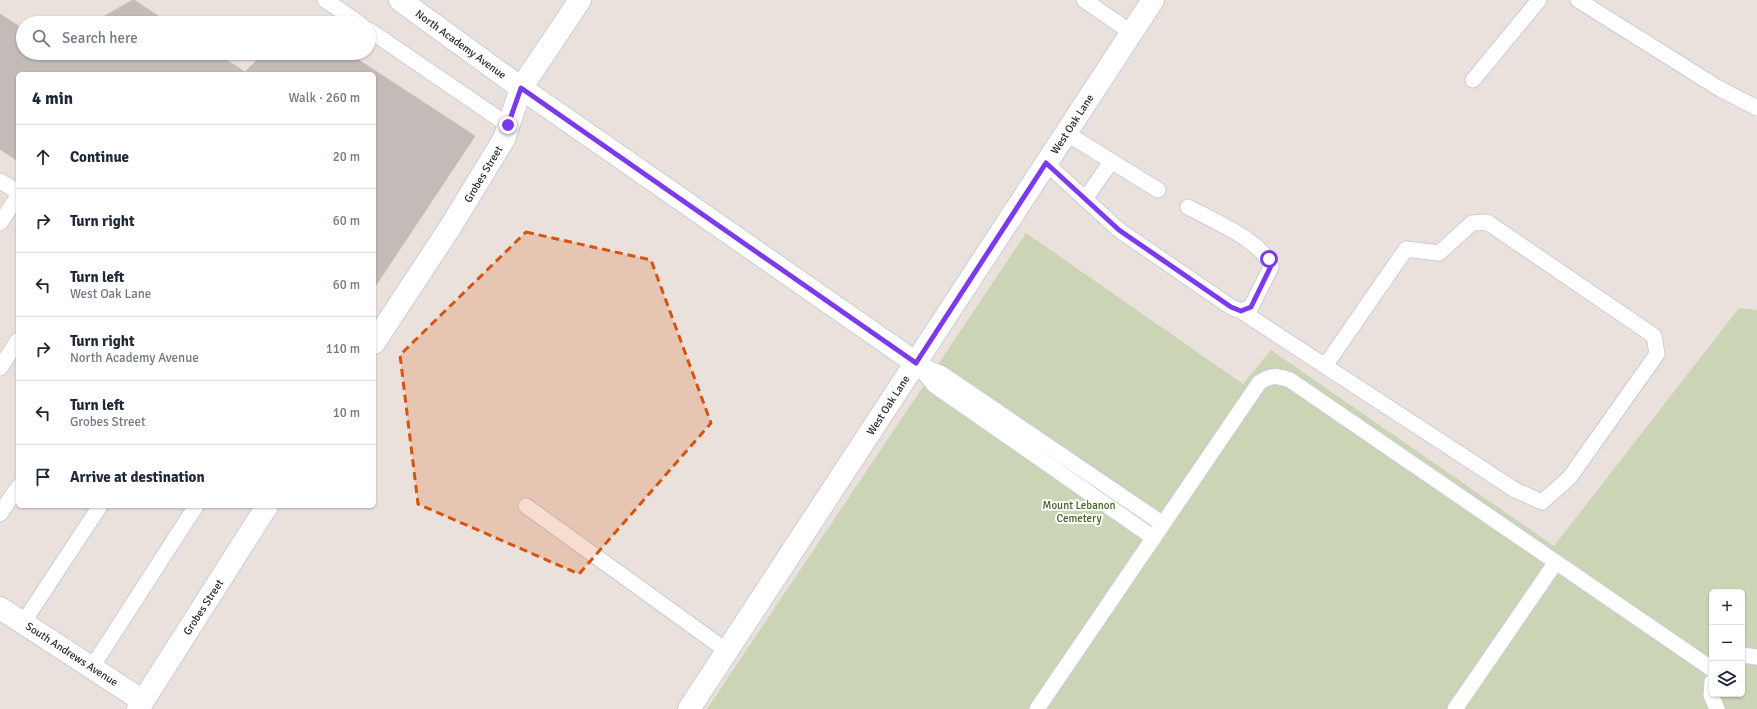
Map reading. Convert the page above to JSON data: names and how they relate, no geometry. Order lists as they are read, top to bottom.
{
  "streets": {
    "street": [
      "North Academy Avenue",
      "West Oak Lane",
      "Grobes Street",
      "South Andrews Avenue"
    ]
  },
  "crossings": [
    ["North Academy Avenue", "West Oak Lane"],
    ["North Academy Avenue", "Grobes Street"],
    ["Grobes Street", "South Andrews Avenue"]
  ],
  "parks": ["Mount Lebanon Cemetery"],
  "page": {
    "search": "Search here",
    "heading": ["4 min", "Walk · 260 m"],
    "list": [
      ["Continue", "20 m"],
      ["Turn right", "60 m"],
      ["Turn left", "West Oak Lane", "60 m"],
      ["Turn right", "North Academy Avenue", "110 m"],
      ["Turn left", "Grobes Street", "10 m"],
      "Arrive at destination"
    ],
    "map_buttons": ["+", "−"]
  }
}
